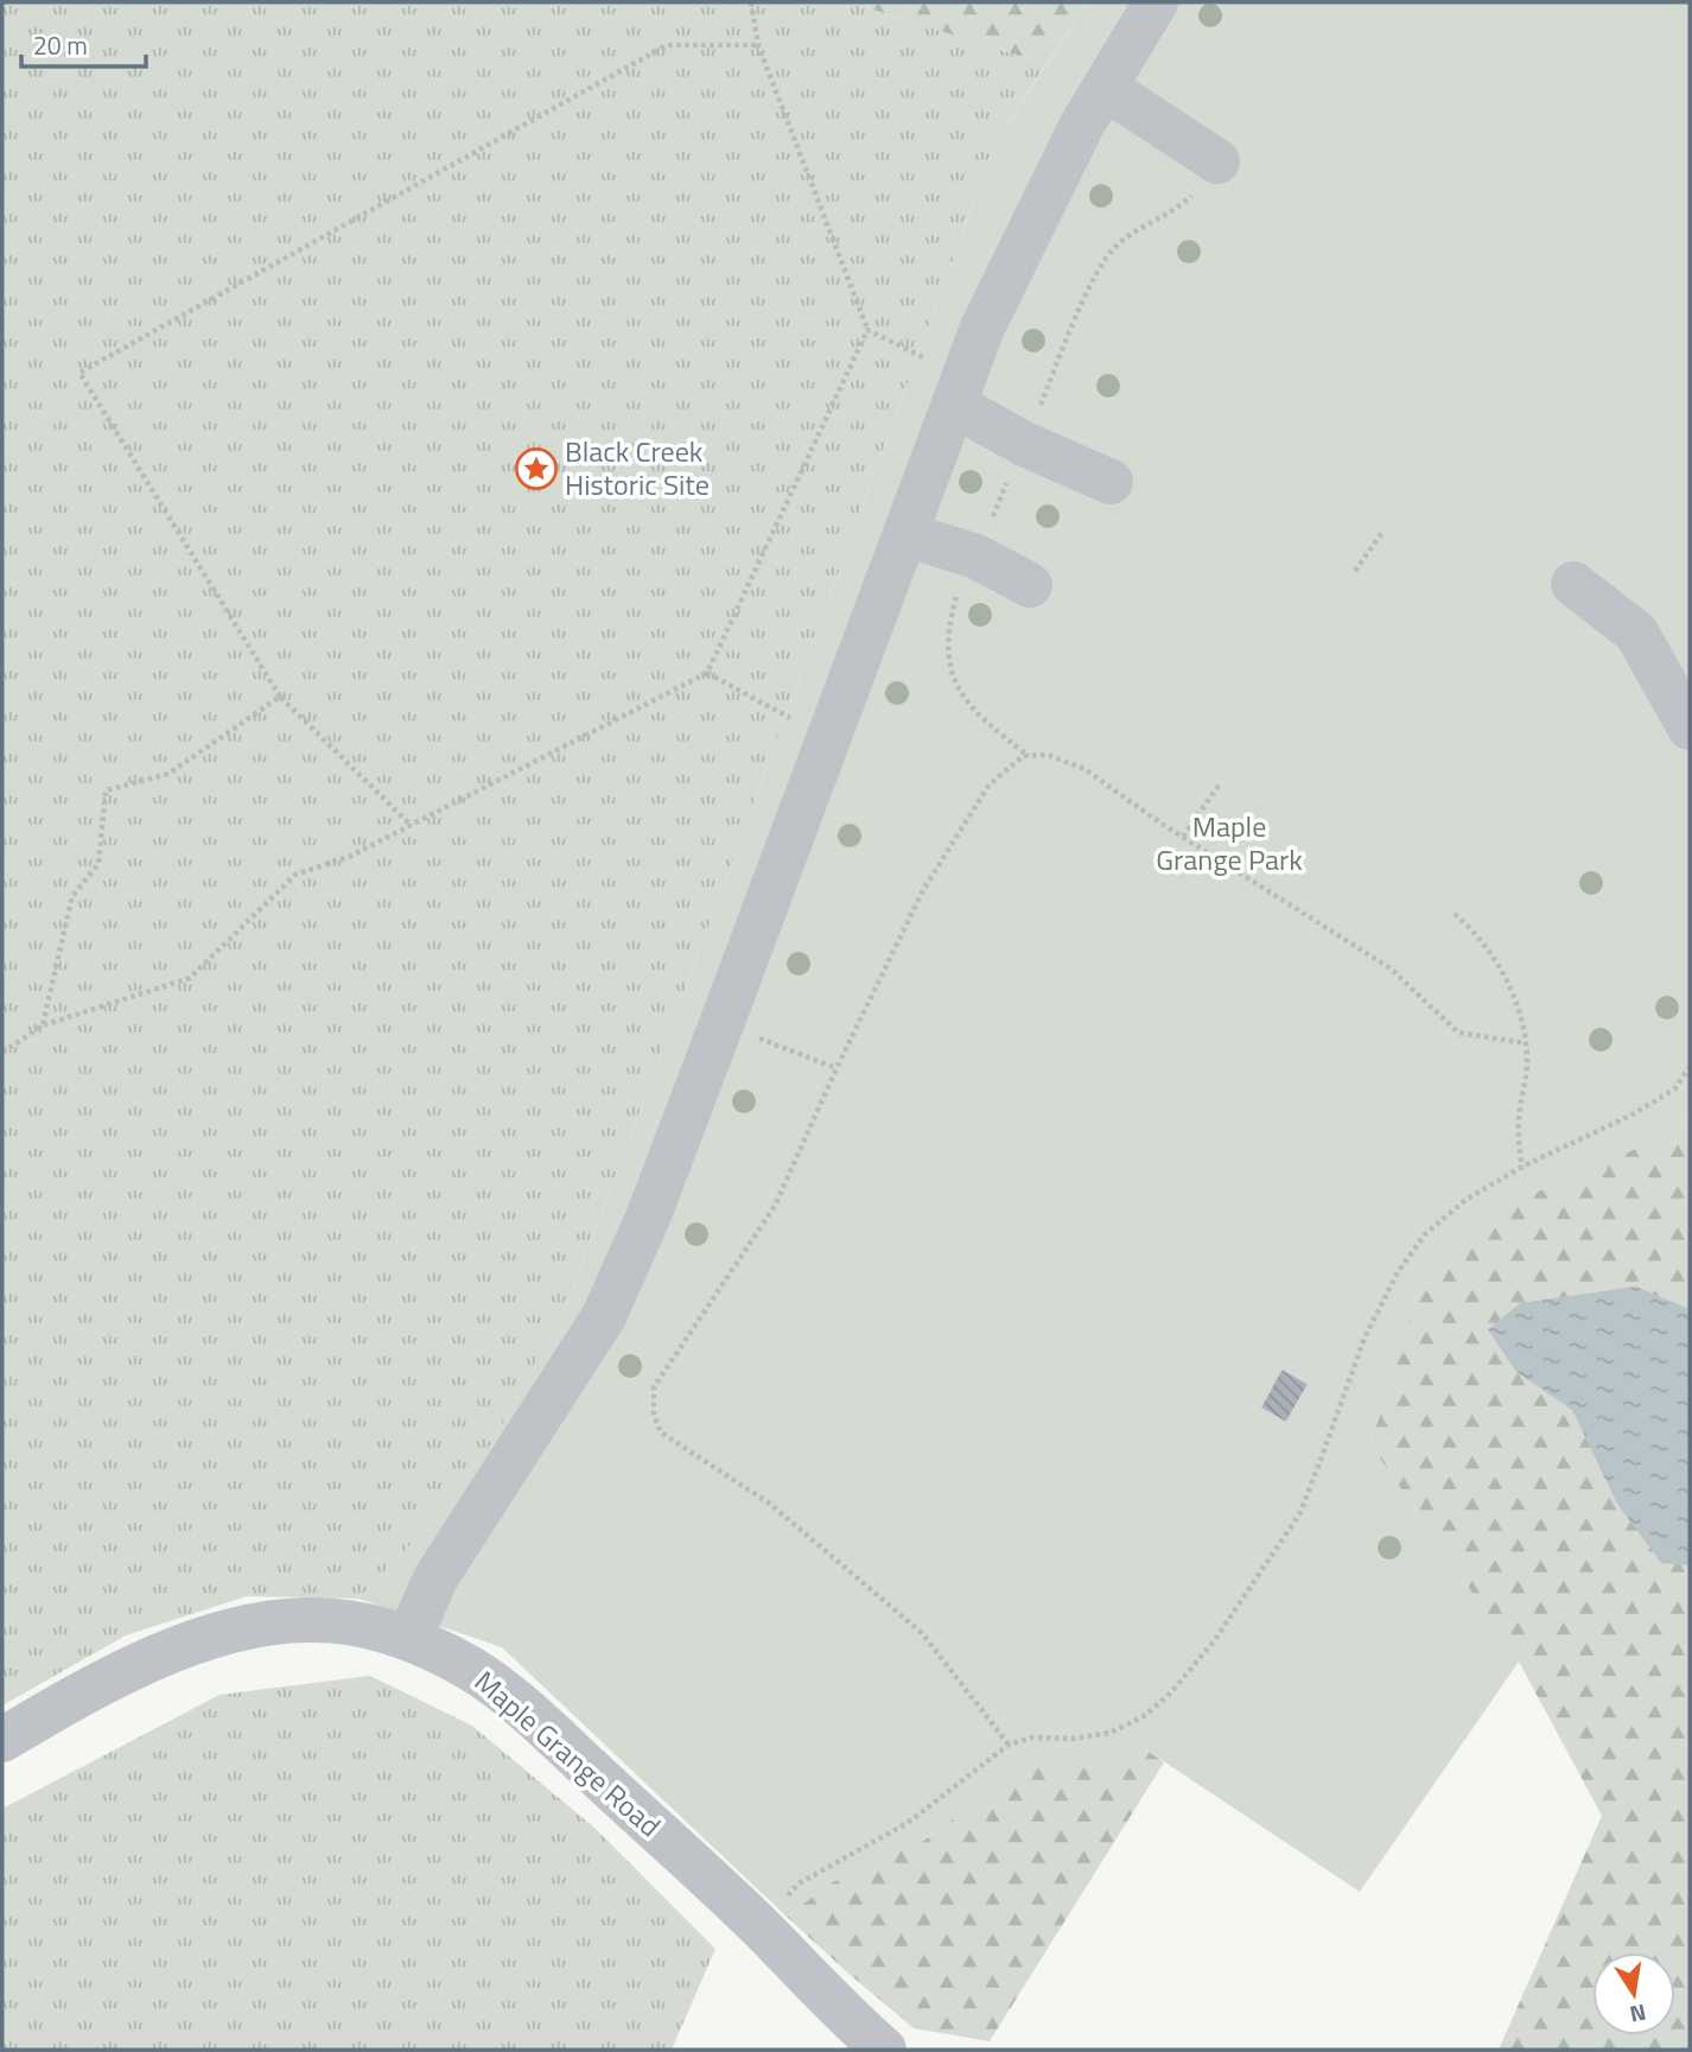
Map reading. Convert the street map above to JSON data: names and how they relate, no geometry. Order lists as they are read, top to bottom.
{
  "streets": {
    "street": ["Maple Grange Road"]
  },
  "parks": ["Maple Grange Park"],
  "places": {
    "place": ["Black Creek Historic Site"]
  },
  "scale_bar": "20 m",
  "north": "bottom"
}
